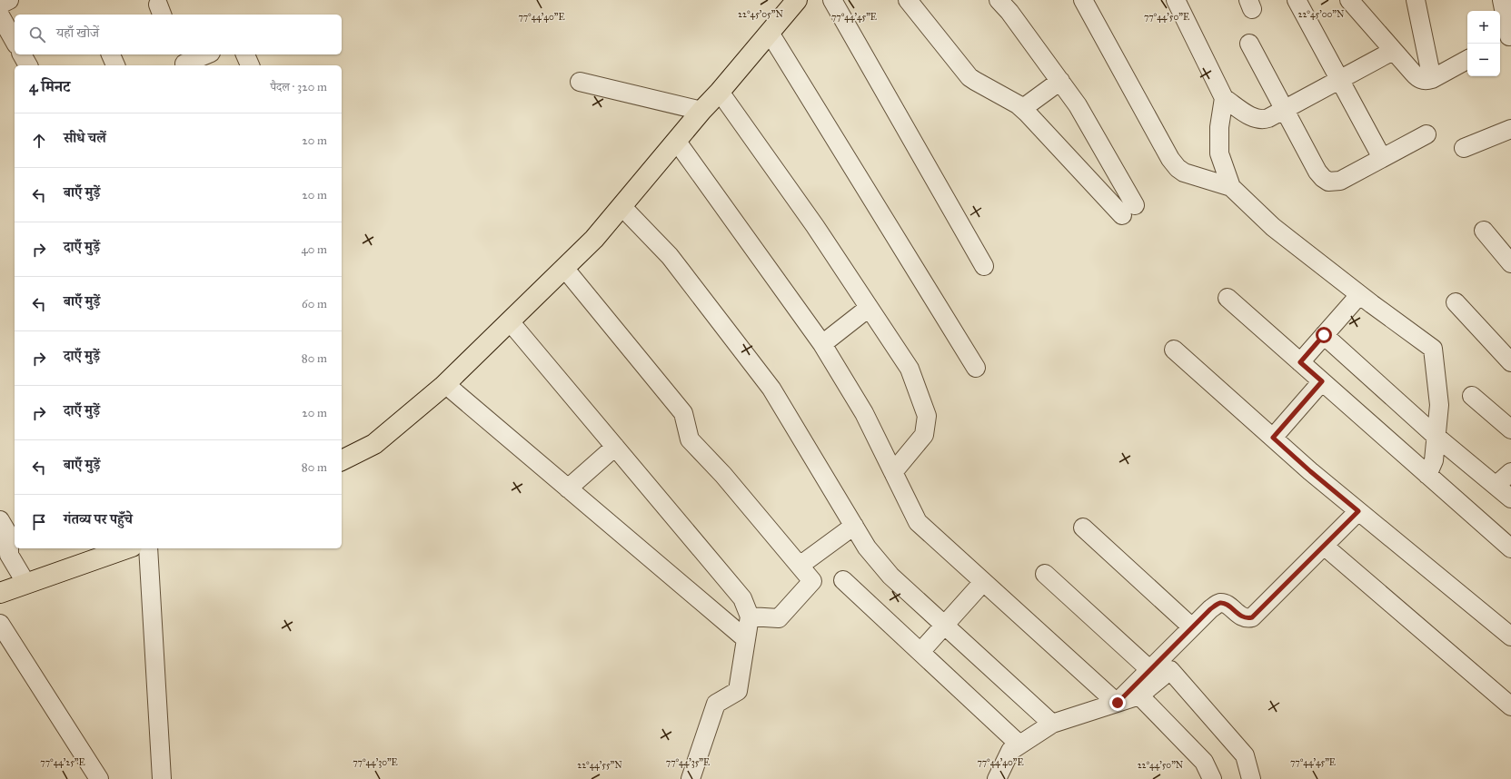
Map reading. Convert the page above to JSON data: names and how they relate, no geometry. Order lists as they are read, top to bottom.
{
  "page": {
    "map_buttons": ["+", "−"],
    "search": "यहाँ खोजें",
    "heading": ["4 मिनट", "पैदल · 320 m"],
    "list": [
      ["सीधे चलें", "20 m"],
      ["बाएँ मुड़ें", "20 m"],
      ["दाएँ मुड़ें", "40 m"],
      ["बाएँ मुड़ें", "60 m"],
      ["दाएँ मुड़ें", "80 m"],
      ["दाएँ मुड़ें", "20 m"],
      ["बाएँ मुड़ें", "80 m"],
      "गंतव्य पर पहुँचे"
    ]
  },
  "coordinates": [
    "22°45'00\"N",
    "22°45'05\"N",
    "77°44'40\"E",
    "77°44'45\"E",
    "77°44'50\"E",
    "77°44'25\"E",
    "77°44'30\"E",
    "77°44'35\"E",
    "22°44'55\"N",
    "22°44'50\"N"
  ]
}
